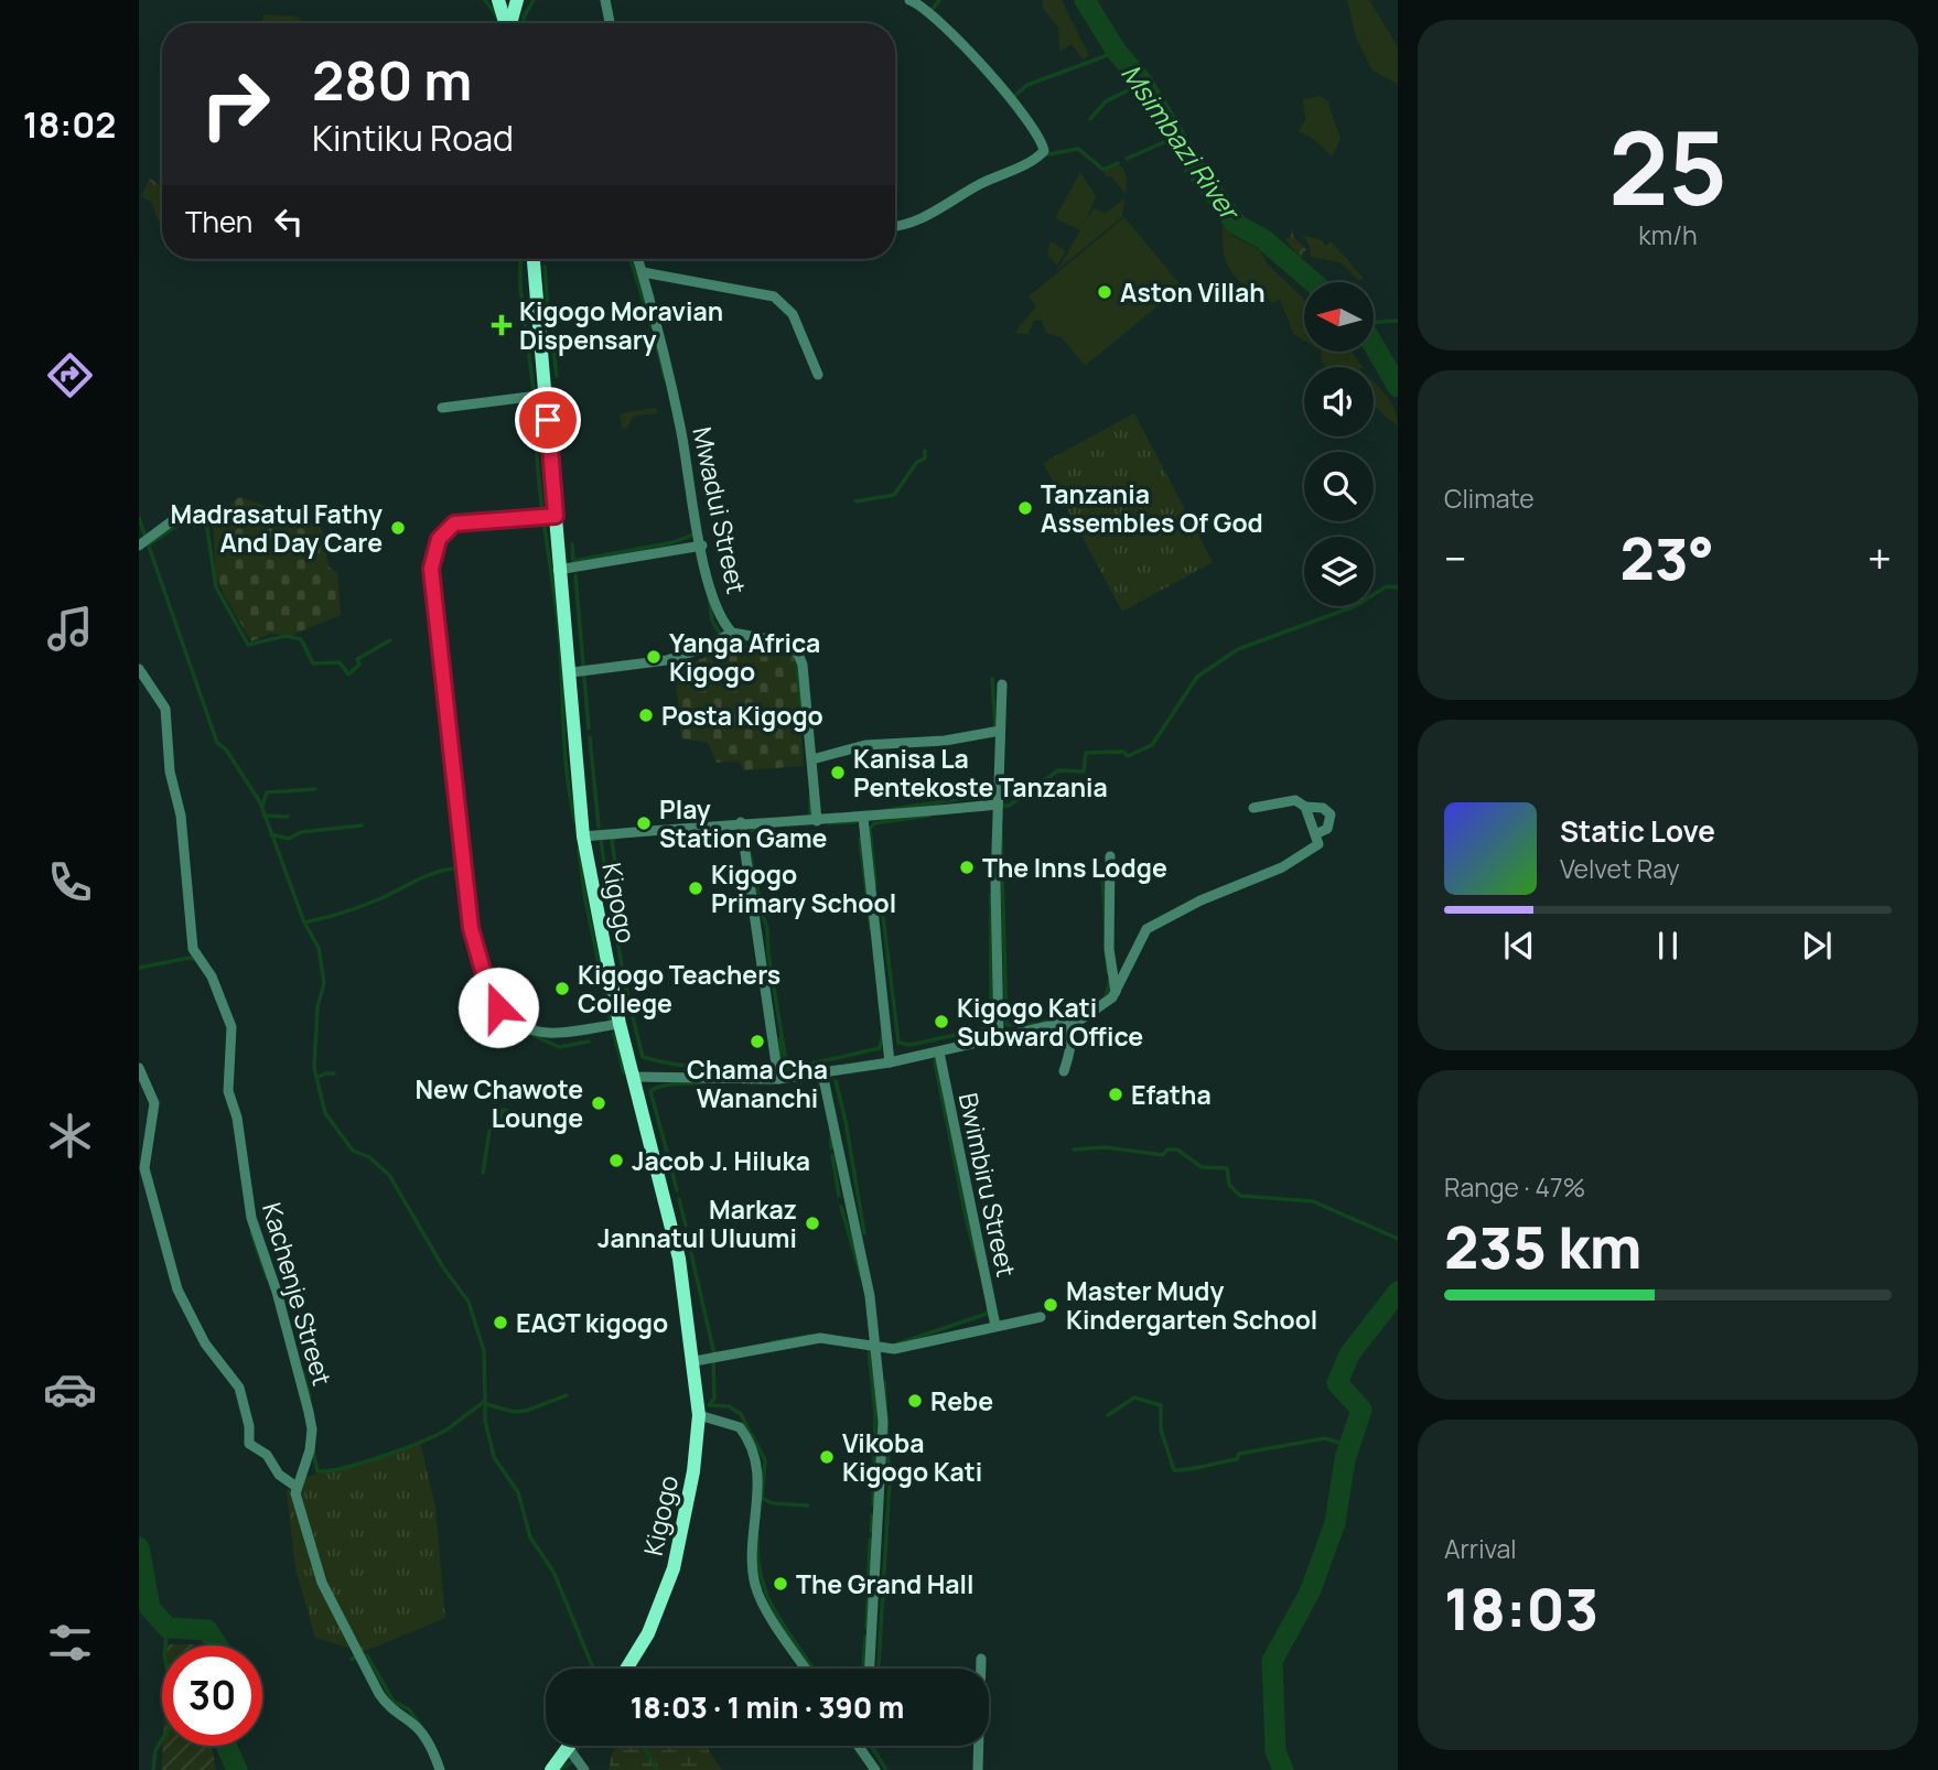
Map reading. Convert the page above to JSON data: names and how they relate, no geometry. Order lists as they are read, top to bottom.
{
  "streets": {
    "main road": ["Kigogo"],
    "street": ["Mwadui Street", "Bwimbiru Street", "Kachenje Street"]
  },
  "water": ["Msimbazi River"],
  "places": {
    "other": [
      "Aston Villah",
      "Tanzania Assembles Of God",
      "Madrasatul Fathy And Day Care",
      "Yanga Africa Kigogo",
      "Posta Kigogo",
      "Kanisa La Pentekoste Tanzania",
      "Play Station Game",
      "The Inns Lodge",
      "Kigogo Primary School",
      "Kigogo Teachers College",
      "Kigogo Kati Subward Office",
      "Chama Cha Wananchi",
      "Efatha",
      "New Chawote Lounge",
      "Jacob J. Hiluka",
      "Markaz Jannatul Uluumi",
      "Master Mudy Kindergarten School",
      "EAGT kigogo",
      "Rebe",
      "Vikoba Kigogo Kati",
      "The Grand Hall"
    ],
    "health": ["Kigogo Moravian Dispensary"]
  },
  "north": "left",
  "page": {
    "tabs": "18:02",
    "tile": [
      ["25", "km/h"],
      "Climate",
      ["Range · 47%", "235 km"],
      ["Arrival", "18:03"]
    ],
    "turn": ["280 m", "Kintiku Road"],
    "then": "Then",
    "heat": ["−", "23°", "+"],
    "song": ["Static Love", "Velvet Ray"],
    "limit": "30",
    "trip": "18:03 · 1 min · 390 m"
  }
}
